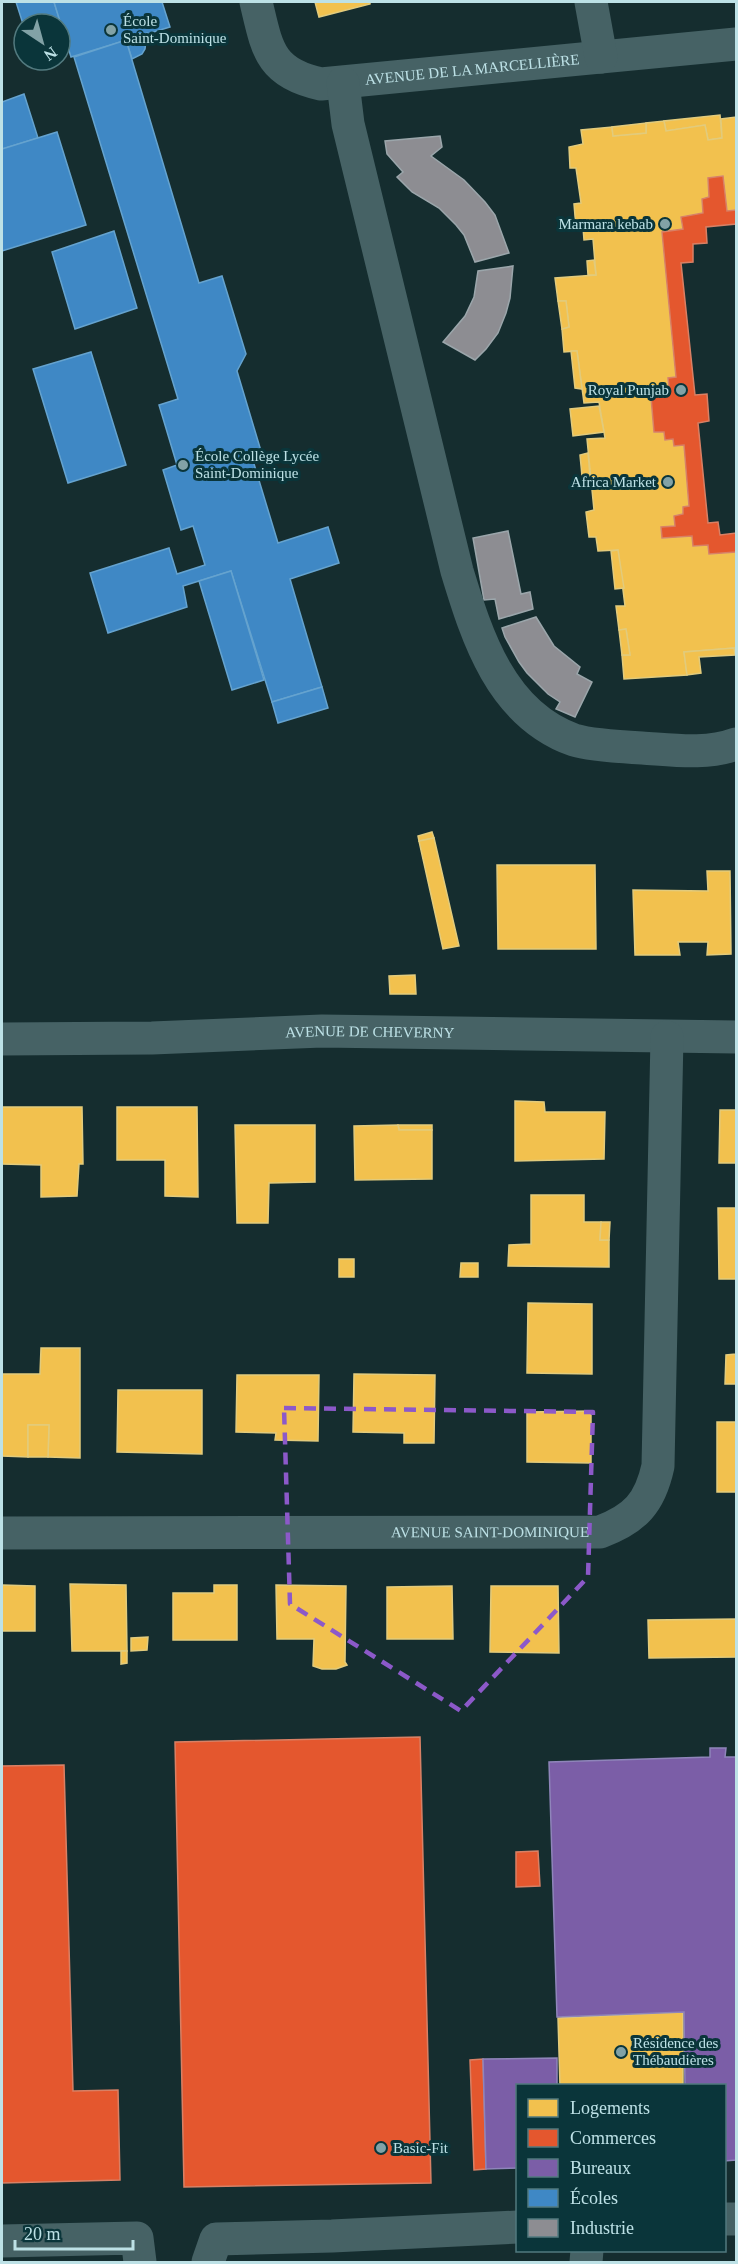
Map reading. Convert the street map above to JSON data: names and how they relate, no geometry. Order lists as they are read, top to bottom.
{
  "streets": {
    "street": ["AVENUE DE LA MARCELLIÈRE", "AVENUE DE CHEVERNY", "AVENUE SAINT-DOMINIQUE"]
  },
  "crossings": [
    ["AVENUE DE CHEVERNY", "AVENUE SAINT-DOMINIQUE"]
  ],
  "places": [
    "École Saint-Dominique",
    "Marmara kebab",
    "Royal Punjab",
    "École Collège Lycée Saint-Dominique",
    "Africa Market",
    "Résidence des Thébaudières",
    "Basic-Fit"
  ],
  "legend": [
    "Logements",
    "Commerces",
    "Bureaux",
    "Écoles",
    "Industrie"
  ],
  "scale_bar": "20 m",
  "north": "bottom right"
}
